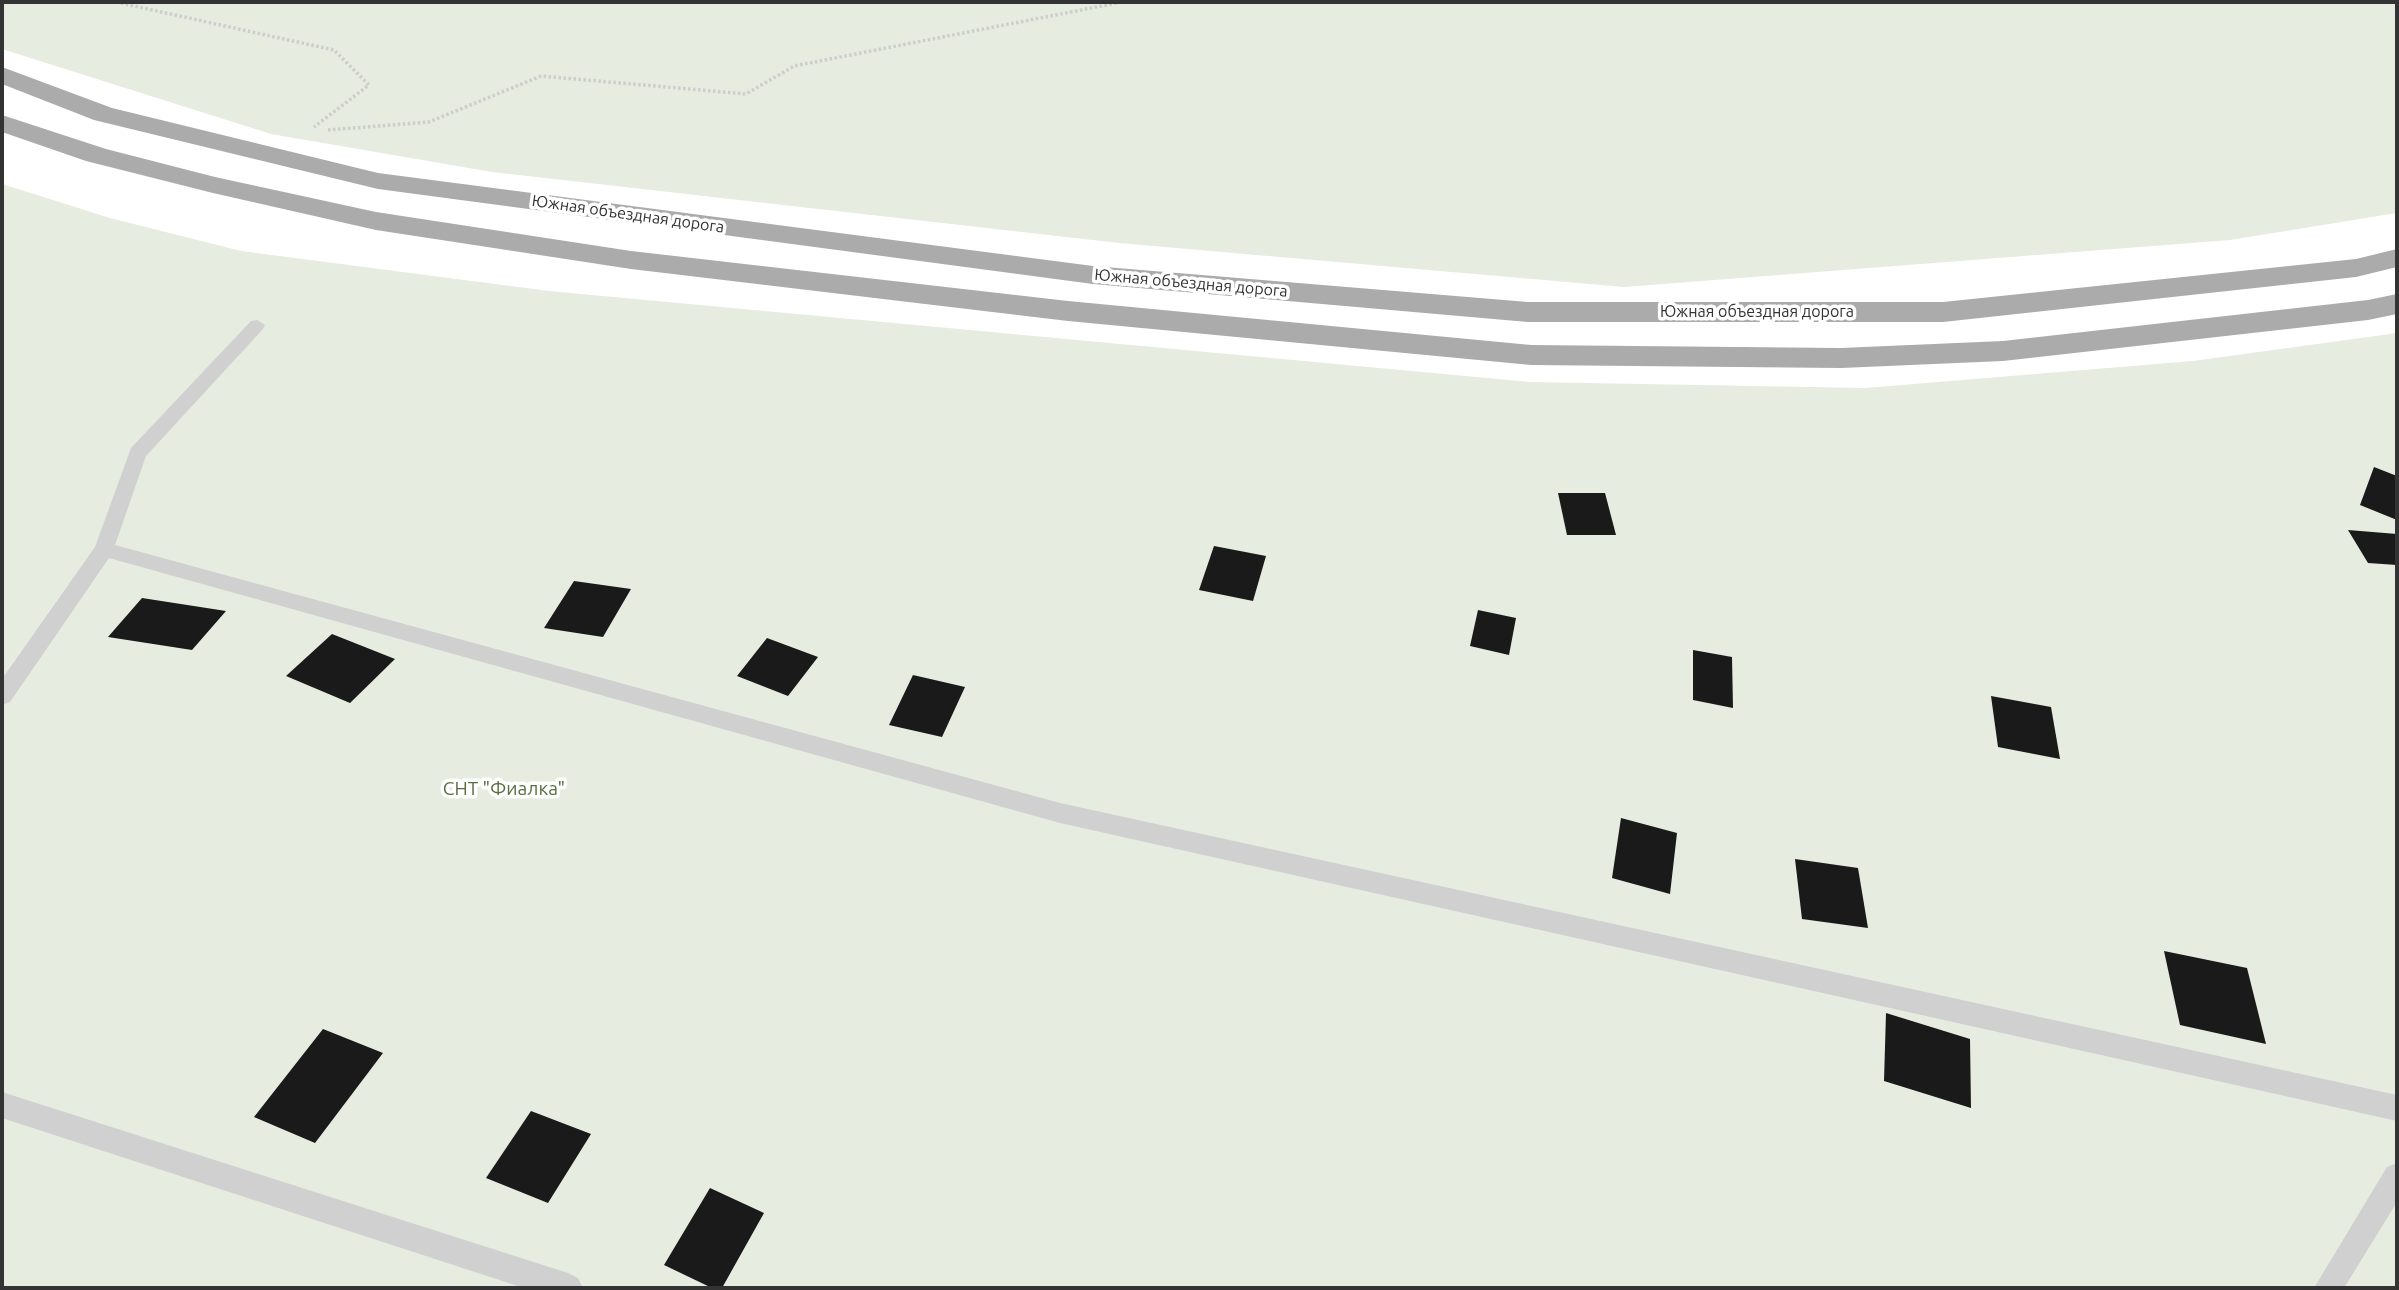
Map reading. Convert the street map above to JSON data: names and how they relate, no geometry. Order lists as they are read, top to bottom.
{
  "streets": {
    "main road": ["Южная объездная дорога"]
  },
  "parks": ["СНТ \"Фиалка\""]
}
